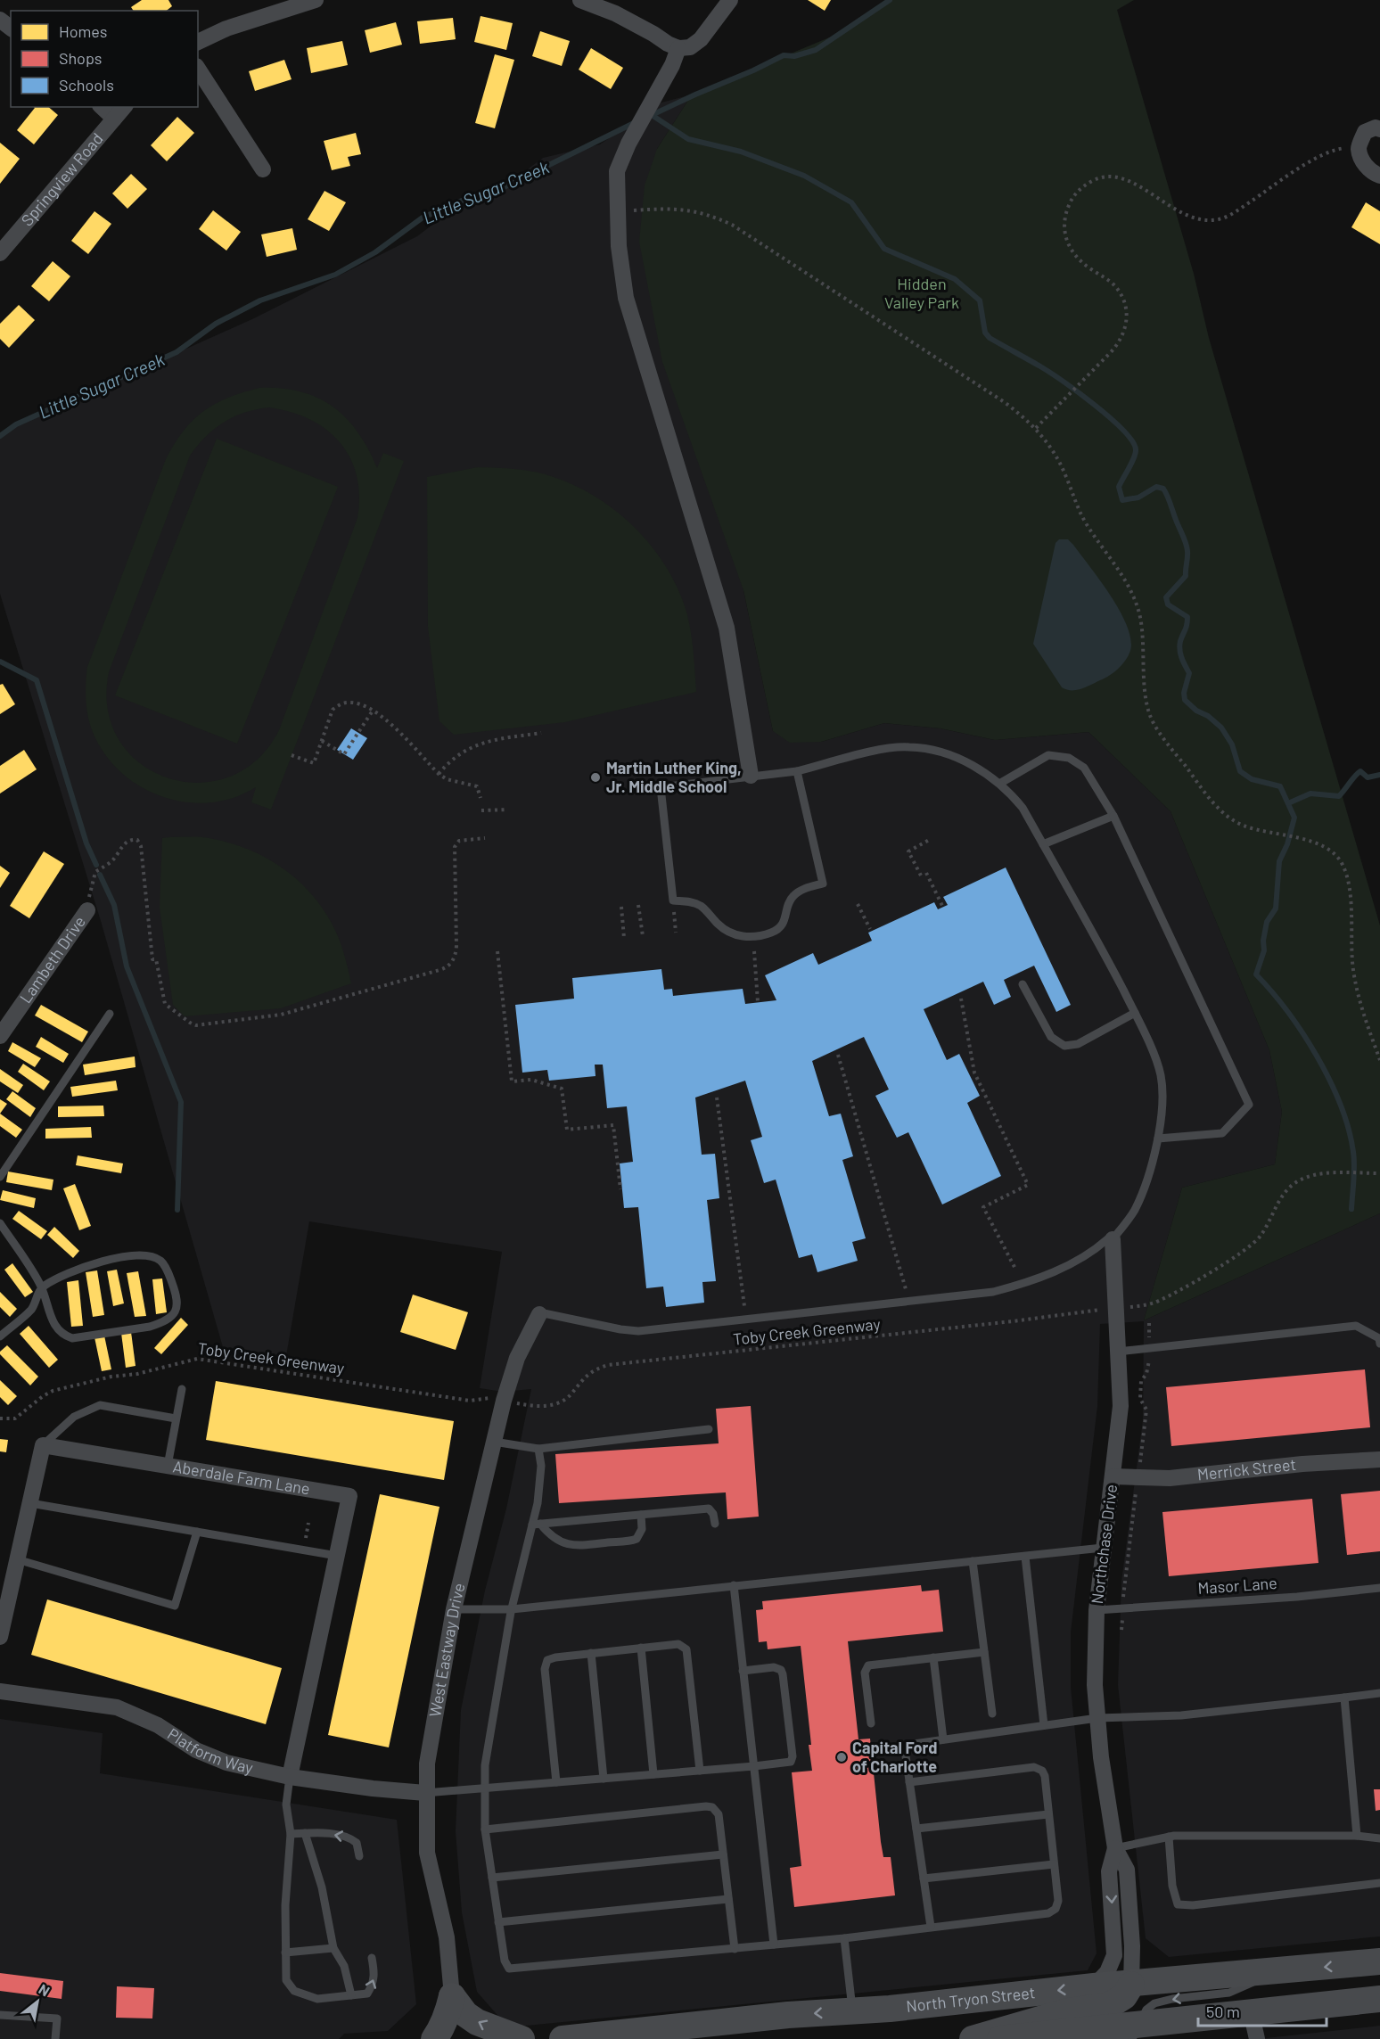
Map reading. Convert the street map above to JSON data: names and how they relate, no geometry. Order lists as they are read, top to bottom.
{
  "streets": {
    "main road": ["North Tryon Street"],
    "street": [
      "Springview Road",
      "Lambeth Drive",
      "Merrick Street",
      "Aberdale Farm Lane",
      "Northchase Drive",
      "West Eastway Drive",
      "Platform Way"
    ],
    "lane": ["Masor Lane"],
    "path": ["Toby Creek Greenway"]
  },
  "crossings": [
    ["Merrick Street", "Northchase Drive"],
    ["Aberdale Farm Lane", "Platform Way"],
    ["Northchase Drive", "Masor Lane"],
    ["Northchase Drive", "North Tryon Street"],
    ["West Eastway Drive", "Platform Way"]
  ],
  "water": ["Little Sugar Creek"],
  "parks": ["Hidden Valley Park"],
  "places": ["Martin Luther King, Jr. Middle School", "Capital Ford of Charlotte"],
  "legend": ["Homes", "Shops", "Schools"],
  "scale_bar": "50 m",
  "north": "top right"
}
